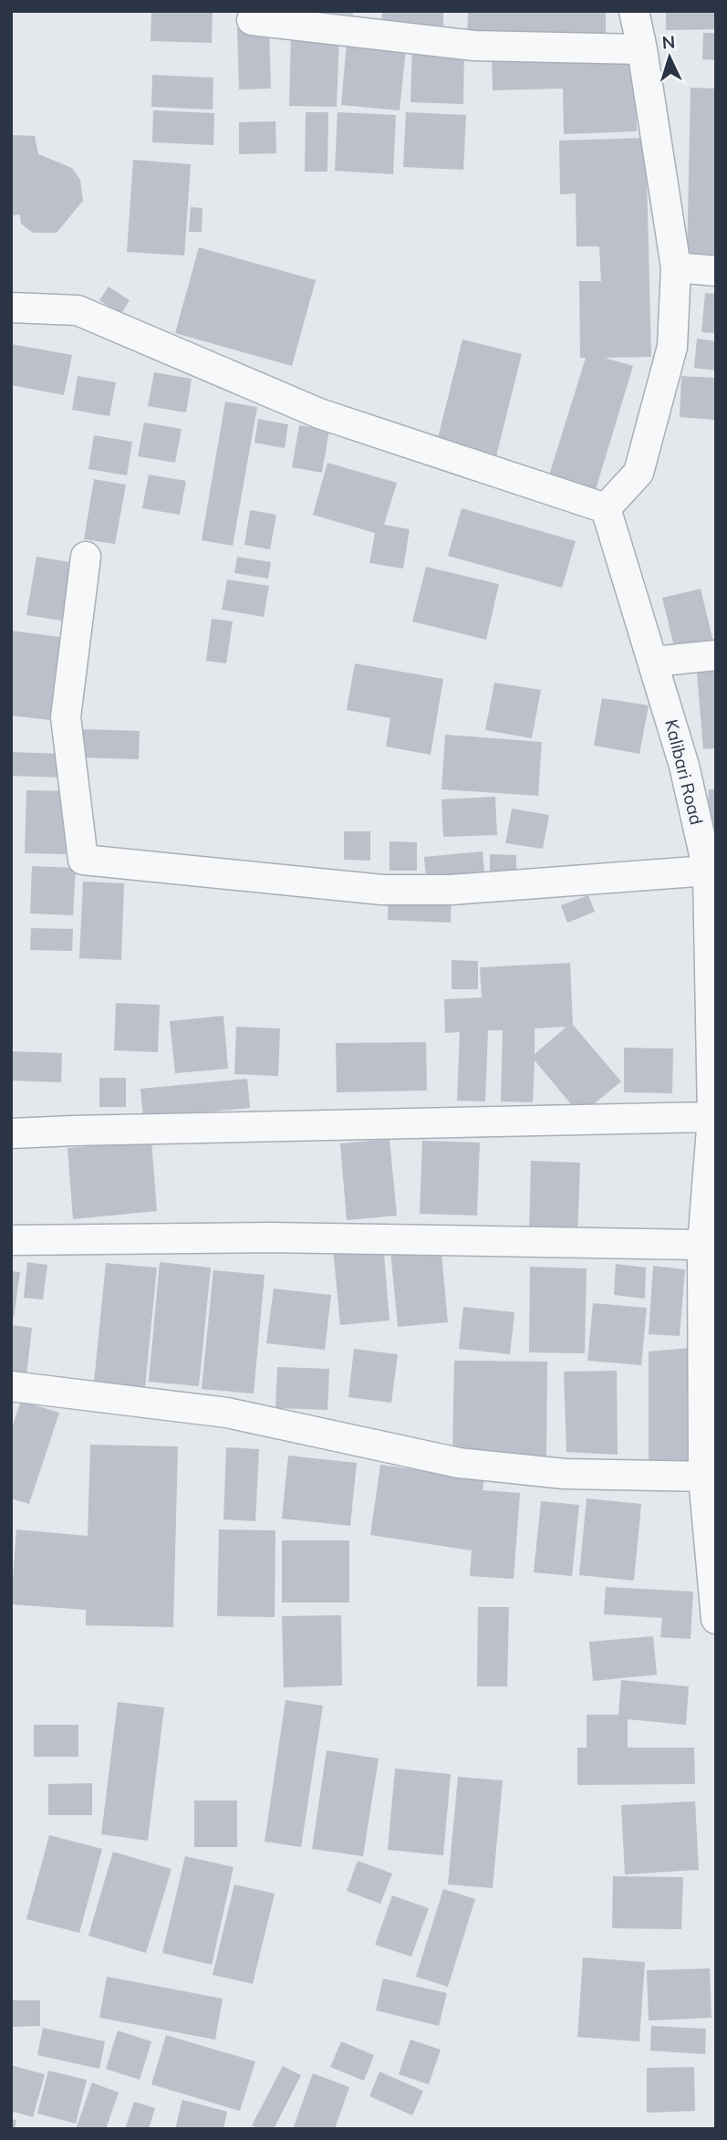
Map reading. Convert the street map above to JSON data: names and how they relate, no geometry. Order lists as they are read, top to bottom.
{
  "streets": {
    "street": ["Kalibari Road"]
  },
  "north": "top"
}
